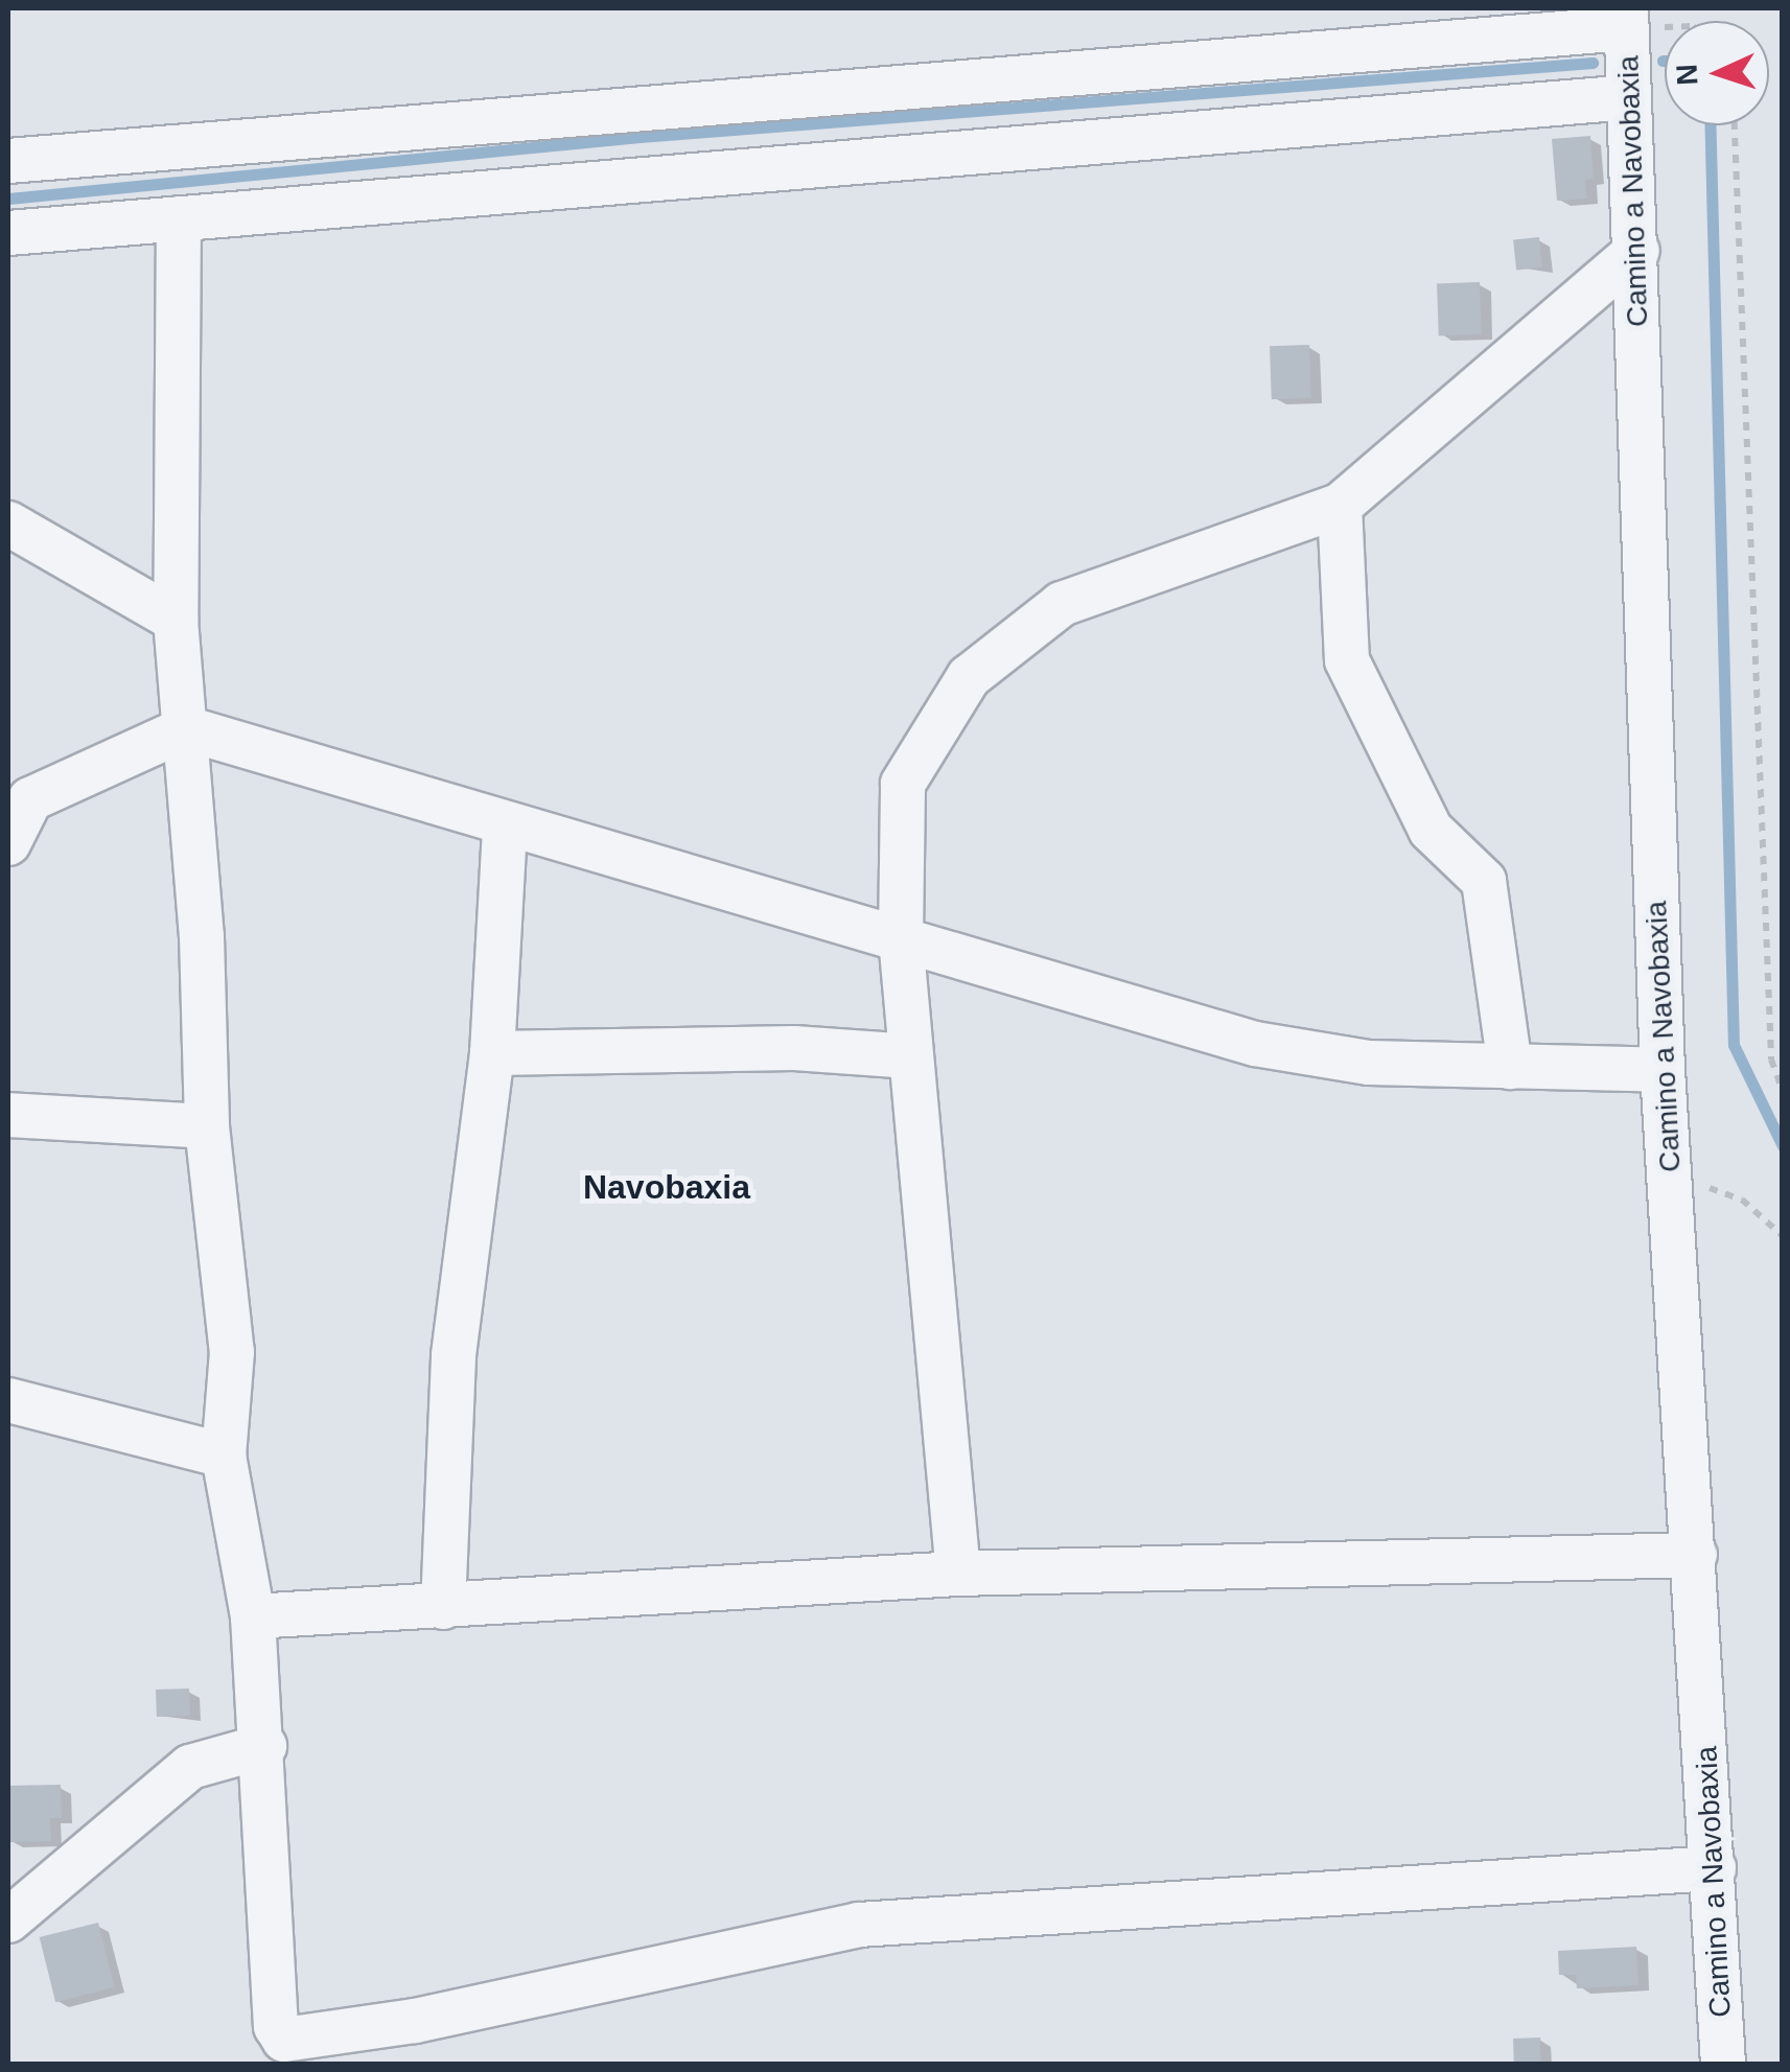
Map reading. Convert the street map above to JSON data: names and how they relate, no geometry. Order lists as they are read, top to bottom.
{
  "streets": {
    "street": ["Camino a Navobaxia"]
  },
  "districts": ["Navobaxia"],
  "north": "left"
}
